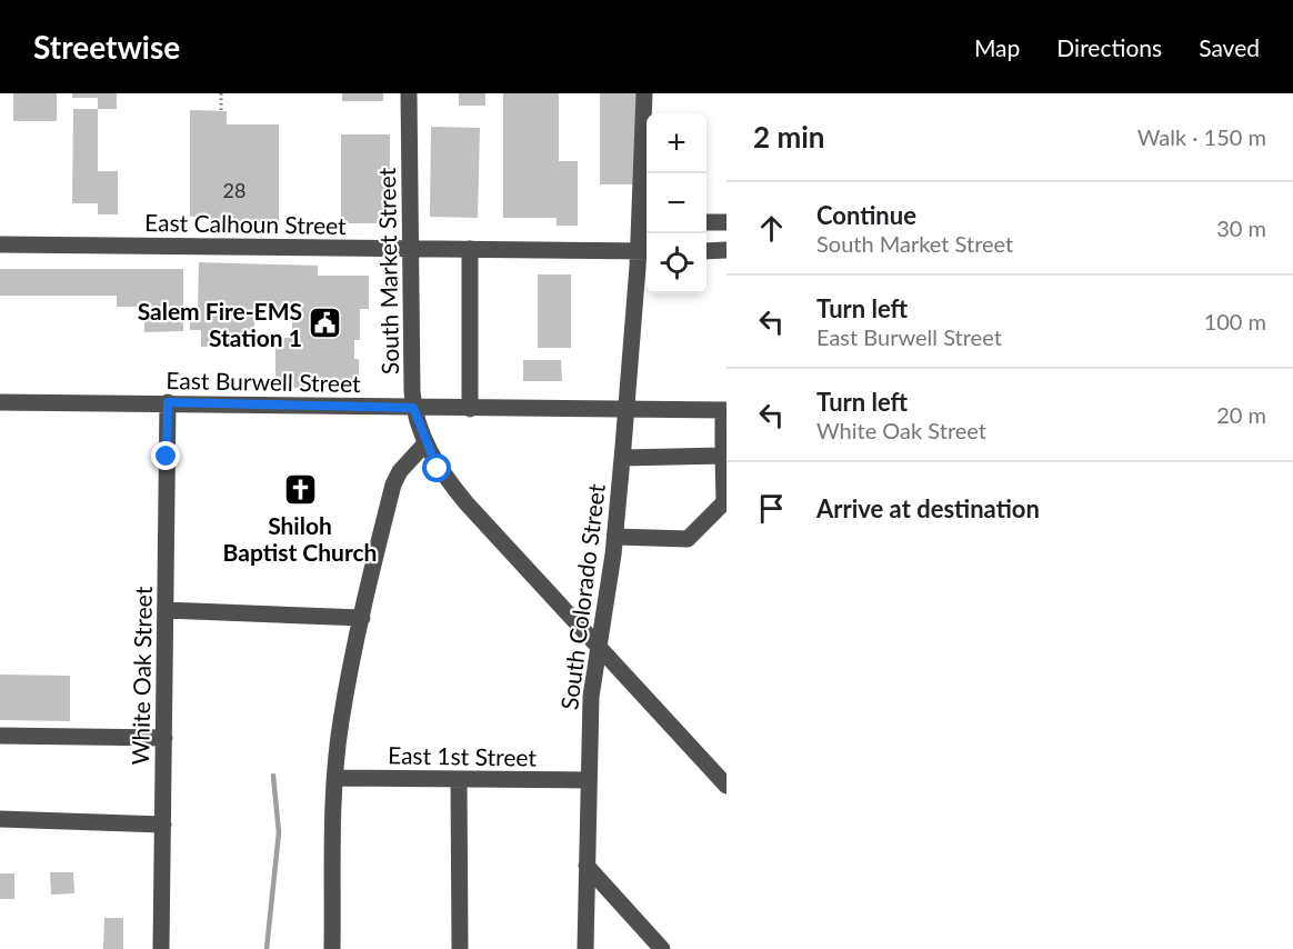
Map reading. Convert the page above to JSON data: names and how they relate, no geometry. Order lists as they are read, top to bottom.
{
  "streets": {
    "street": [
      "East Calhoun Street",
      "South Market Street",
      "East Burwell Street",
      "South Colorado Street",
      "White Oak Street",
      "East 1st Street"
    ]
  },
  "crossings": [
    ["East Calhoun Street", "South Market Street"],
    ["East Calhoun Street", "South Colorado Street"],
    ["South Market Street", "East Burwell Street"],
    ["South Market Street", "South Colorado Street"],
    ["East Burwell Street", "South Colorado Street"],
    ["East Burwell Street", "White Oak Street"],
    ["South Colorado Street", "East 1st Street"]
  ],
  "places": {
    "public building": ["Salem Fire-EMS Station 1"],
    "church": ["Shiloh Baptist Church"]
  },
  "house_numbers": ["28"],
  "page": {
    "header": "Streetwise",
    "nav": ["Map", "Directions", "Saved"],
    "heading": ["2 min", "Walk · 150 m"],
    "map_buttons": ["+", "−"],
    "list": [
      ["Continue", "South Market Street", "30 m"],
      ["Turn left", "East Burwell Street", "100 m"],
      ["Turn left", "White Oak Street", "20 m"],
      "Arrive at destination"
    ]
  }
}
